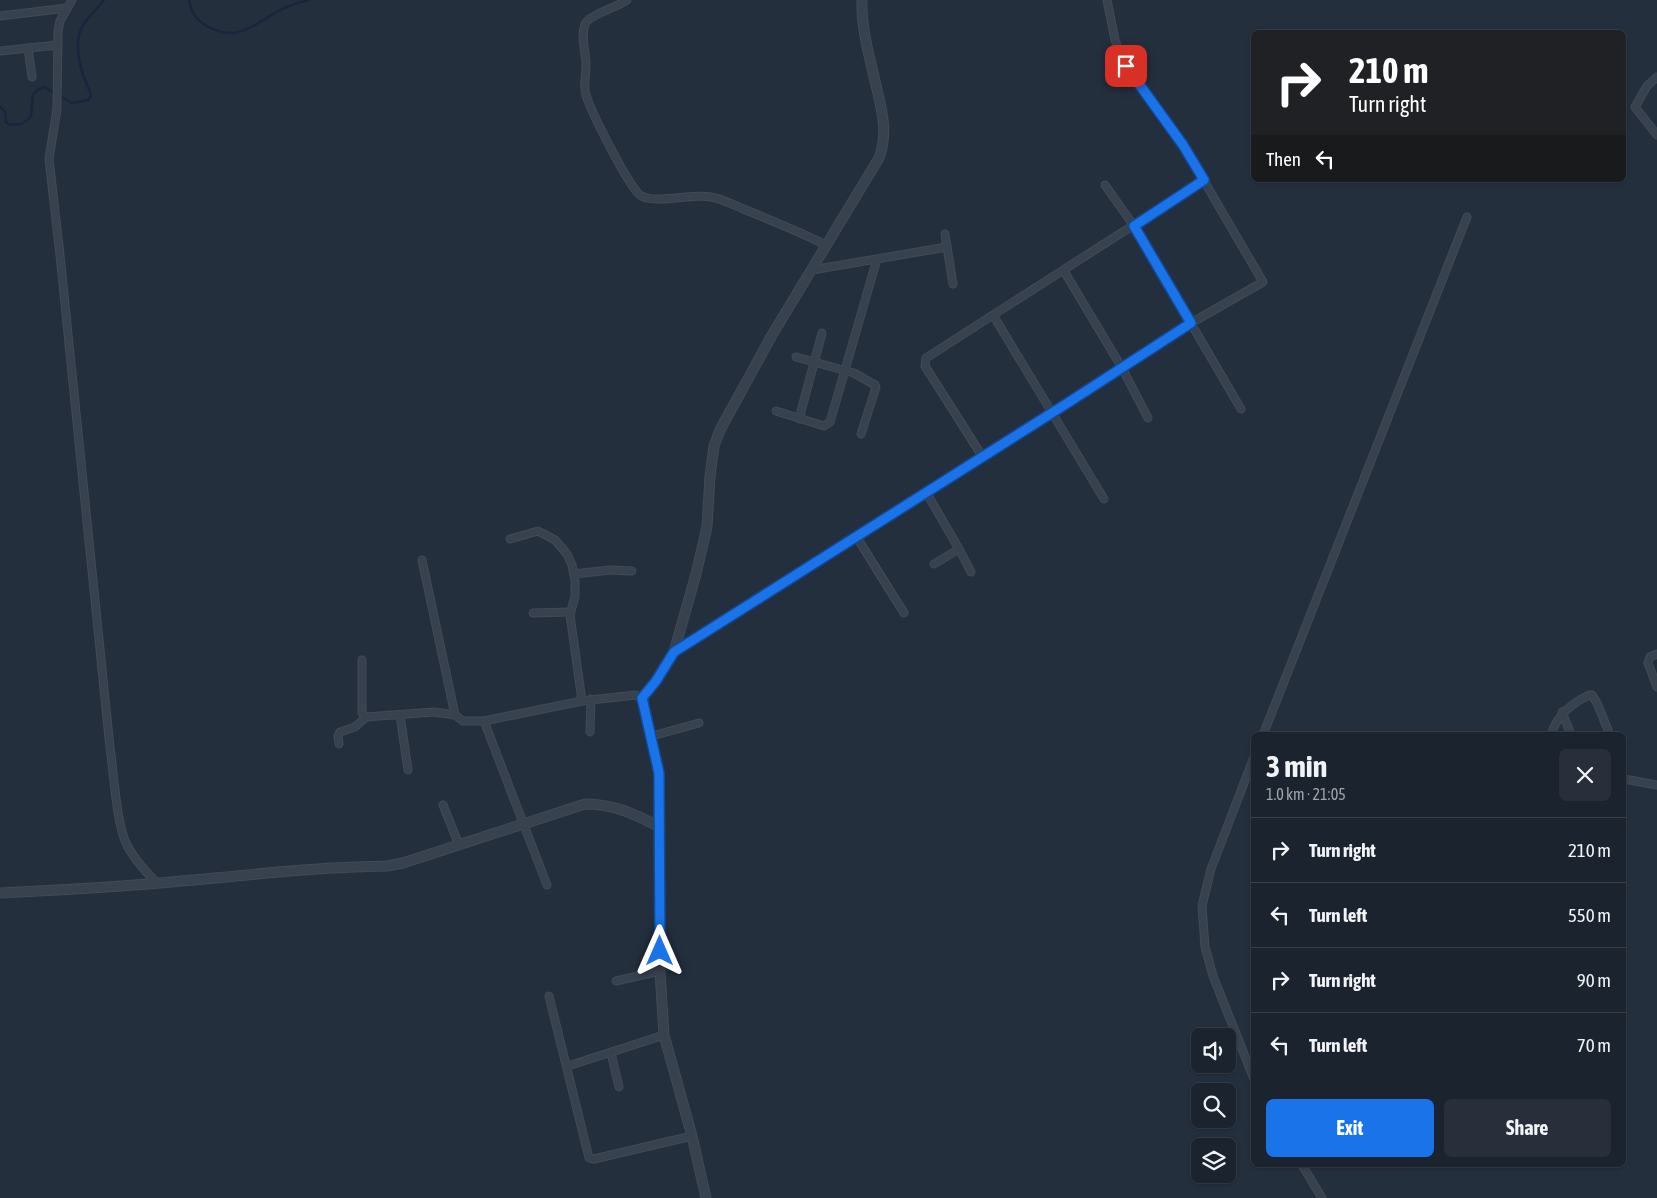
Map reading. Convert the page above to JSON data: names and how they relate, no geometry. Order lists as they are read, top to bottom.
{
  "page": {
    "turn": ["210 m", "Turn right"],
    "then": "Then",
    "heading": ["3 min", "1.0 km · 21:05"],
    "list": [
      {
        "name": "Turn right",
        "value": "210 m"
      },
      {
        "name": "Turn left",
        "value": "550 m"
      },
      {
        "name": "Turn right",
        "value": "90 m"
      },
      {
        "name": "Turn left",
        "value": "70 m"
      }
    ],
    "buttons": ["Exit", "Share"]
  }
}
